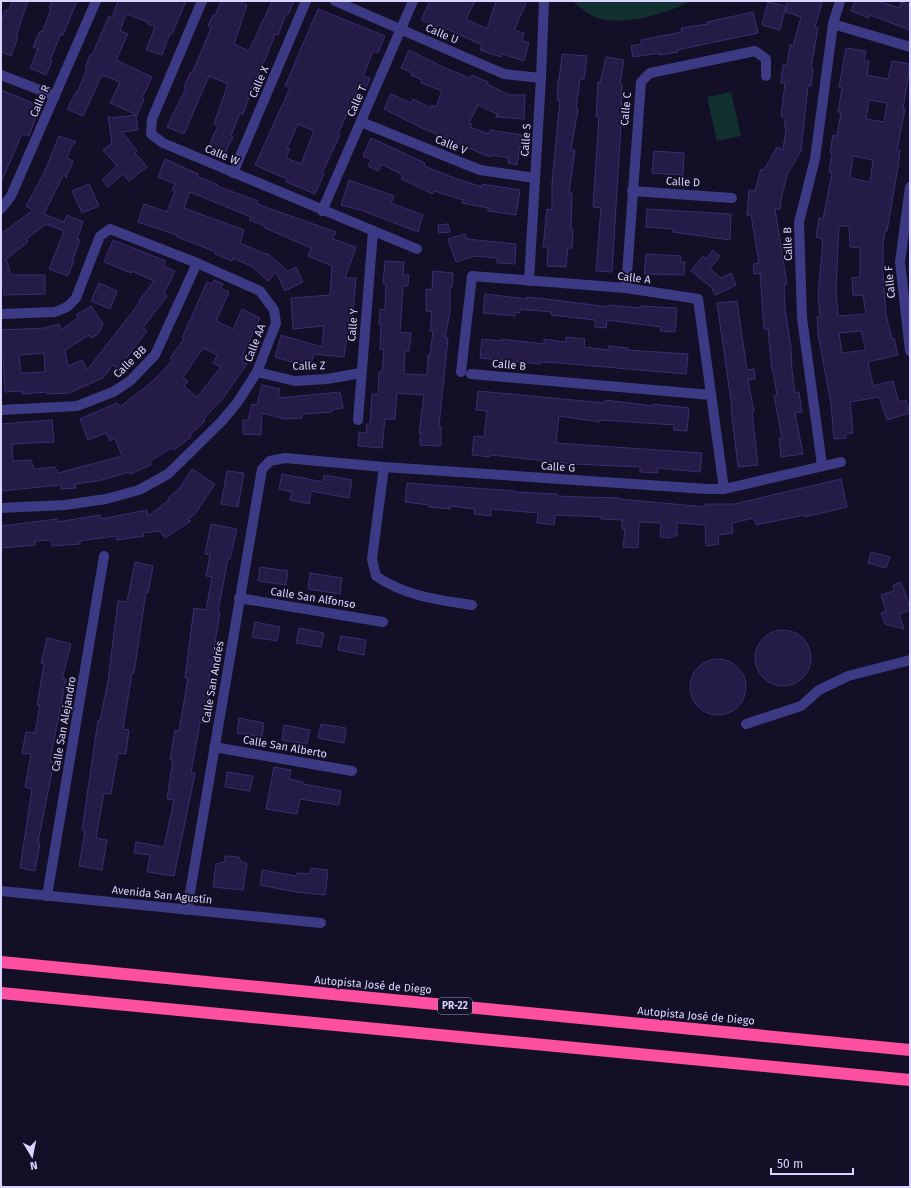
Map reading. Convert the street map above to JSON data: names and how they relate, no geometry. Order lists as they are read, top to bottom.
{
  "streets": {
    "highway": ["Autopista José de Diego", "PR-22"],
    "street": [
      "Calle U",
      "Calle X",
      "Calle R",
      "Calle T",
      "Calle C",
      "Calle S",
      "Calle V",
      "Calle W",
      "Calle D",
      "Calle B",
      "Calle A",
      "Calle F",
      "Calle Y",
      "Calle AA",
      "Calle BB",
      "Calle Z",
      "Calle G",
      "Calle San Alfonso",
      "Calle San Andrés",
      "Calle San Alejandro",
      "Calle San Alberto",
      "Avenida San Agustín"
    ]
  },
  "crossings": [
    ["Calle U", "Calle T"],
    ["Calle U", "Calle S"],
    ["Calle X", "Calle W"],
    ["Calle T", "Calle V"],
    ["Calle T", "Calle W"],
    ["Calle C", "Calle D"],
    ["Calle C", "Calle A"],
    ["Calle S", "Calle V"],
    ["Calle S", "Calle A"],
    ["Calle W", "Calle Y"],
    ["Calle B", "Calle A"],
    ["Calle B", "Calle G"],
    ["Calle A", "Calle G"],
    ["Calle Y", "Calle Z"],
    ["Calle AA", "Calle BB"],
    ["Calle AA", "Calle Z"],
    ["Calle G", "Calle San Andrés"],
    ["Calle San Alfonso", "Calle San Andrés"],
    ["Calle San Andrés", "Calle San Alberto"],
    ["Calle San Andrés", "Avenida San Agustín"],
    ["Calle San Alejandro", "Avenida San Agustín"]
  ],
  "scale_bar": "50 m",
  "north": "bottom"
}
